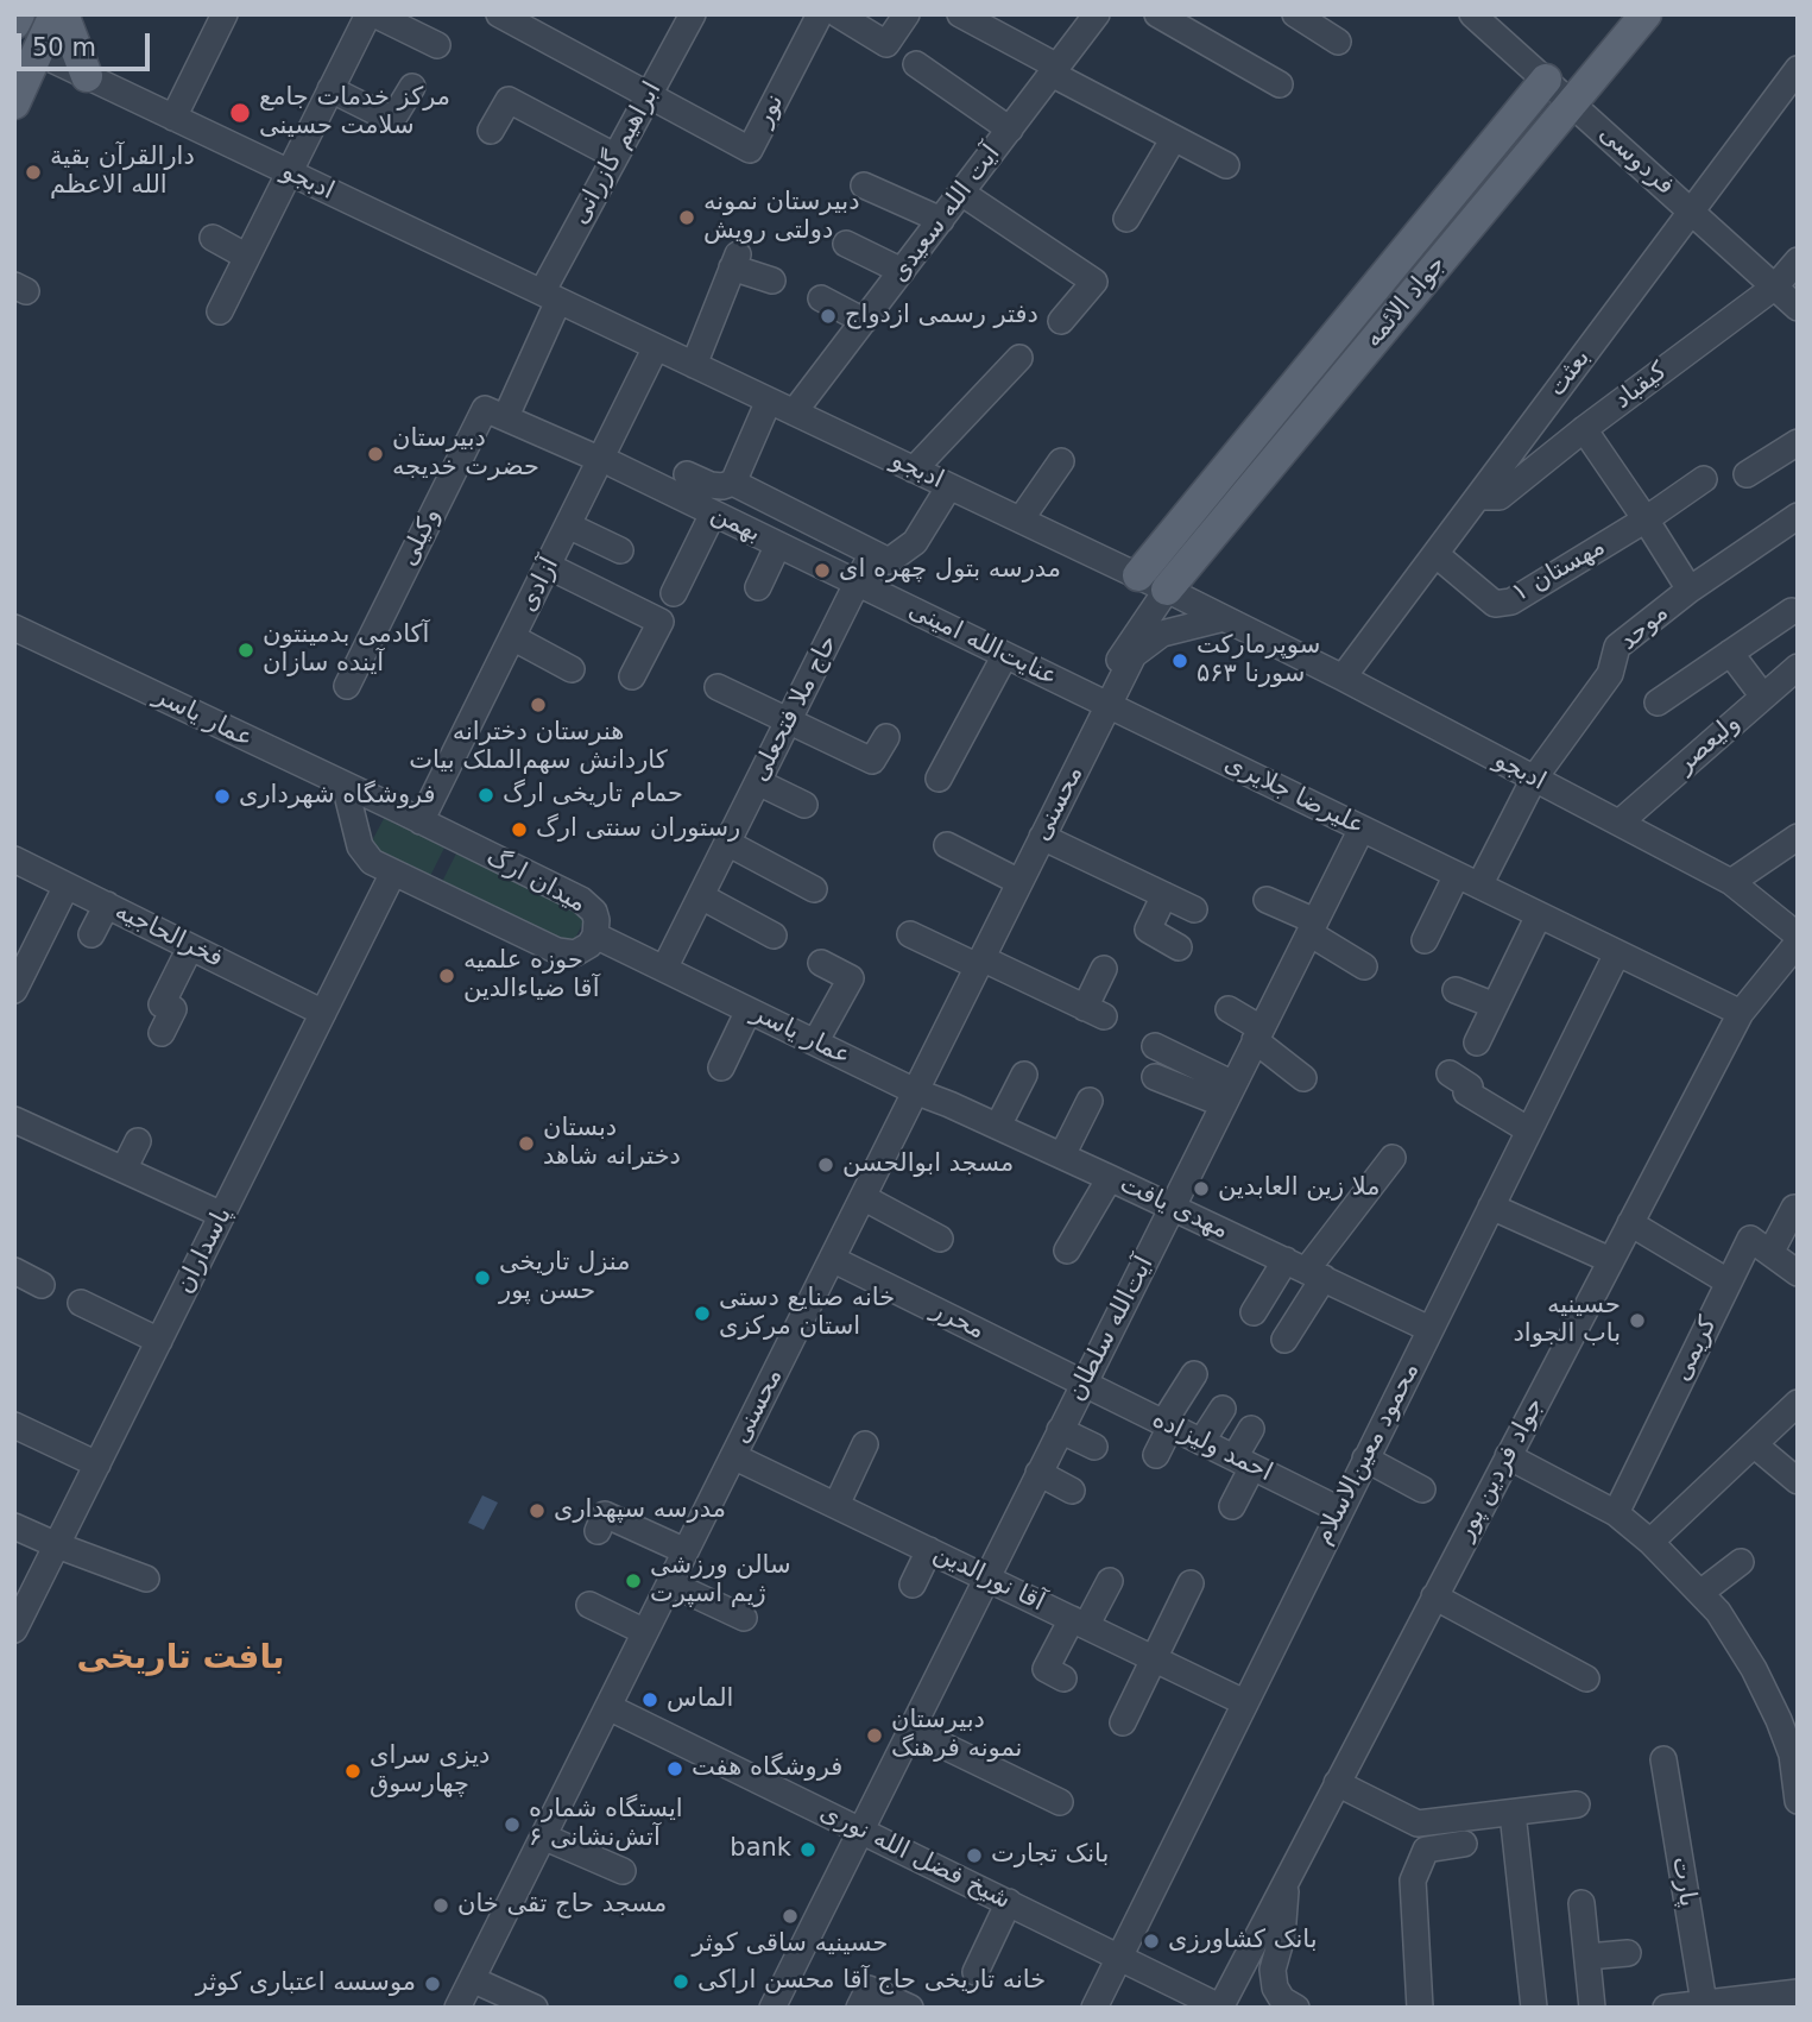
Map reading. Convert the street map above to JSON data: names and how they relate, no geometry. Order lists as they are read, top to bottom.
{
  "streets": {
    "main road": ["جواد الائمه"],
    "street": [
      "نور",
      "ابراهیم گازرانی",
      "فردوسی",
      "ادبجو",
      "آیت الله سعیدی",
      "بعثت",
      "کیقباد",
      "بهمن",
      "وکیلی",
      "مهستان ۱",
      "آزادی",
      "موحد",
      "عنایت‌الله امینی",
      "حاج ملا فتحعلی",
      "عمار یاسر",
      "ولیعصر",
      "علیرضا جلایری",
      "محسنی",
      "میدان ارگ",
      "فخرالحاجیه",
      "مهدی یافت",
      "پاسداران",
      "محرر",
      "آیت‌الله سلطان",
      "کریمی",
      "احمد ولیزاده",
      "محمود معین‌الاسلام",
      "جواد فردین پور",
      "آقا نورالدین",
      "شیخ فضل الله نوری",
      "پارت"
    ]
  },
  "crossings": [
    ["نور", "ابراهیم گازرانی"],
    ["ابراهیم گازرانی", "ادبجو"],
    ["فردوسی", "جواد الائمه"],
    ["فردوسی", "بعثت"],
    ["فردوسی", "کیقباد"],
    ["ادبجو", "آیت الله سعیدی"],
    ["ادبجو", "جواد الائمه"],
    ["ادبجو", "بعثت"],
    ["ادبجو", "آزادی"],
    ["ادبجو", "موحد"],
    ["ادبجو", "ولیعصر"],
    ["ادبجو", "محسنی"],
    ["جواد الائمه", "محسنی"],
    ["بعثت", "کیقباد"],
    ["بعثت", "مهستان ۱"],
    ["بهمن", "آزادی"],
    ["بهمن", "عنایت‌الله امینی"],
    ["بهمن", "حاج ملا فتحعلی"],
    ["آزادی", "میدان ارگ"],
    ["عنایت‌الله امینی", "حاج ملا فتحعلی"],
    ["عنایت‌الله امینی", "علیرضا جلایری"],
    ["عنایت‌الله امینی", "محسنی"],
    ["حاج ملا فتحعلی", "عمار یاسر"],
    ["عمار یاسر", "محسنی"],
    ["عمار یاسر", "میدان ارگ"],
    ["عمار یاسر", "مهدی یافت"],
    ["علیرضا جلایری", "محسنی"],
    ["علیرضا جلایری", "آیت‌الله سلطان"],
    ["علیرضا جلایری", "محمود معین‌الاسلام"],
    ["علیرضا جلایری", "جواد فردین پور"],
    ["محسنی", "مهدی یافت"],
    ["محسنی", "محرر"],
    ["محسنی", "آقا نورالدین"],
    ["محسنی", "شیخ فضل الله نوری"],
    ["میدان ارگ", "پاسداران"],
    ["فخرالحاجیه", "پاسداران"],
    ["مهدی یافت", "آیت‌الله سلطان"],
    ["مهدی یافت", "محمود معین‌الاسلام"],
    ["محرر", "آیت‌الله سلطان"],
    ["محرر", "احمد ولیزاده"],
    ["آیت‌الله سلطان", "احمد ولیزاده"],
    ["آیت‌الله سلطان", "آقا نورالدین"],
    ["آیت‌الله سلطان", "شیخ فضل الله نوری"],
    ["احمد ولیزاده", "محمود معین‌الاسلام"],
    ["محمود معین‌الاسلام", "آقا نورالدین"],
    ["محمود معین‌الاسلام", "شیخ فضل الله نوری"],
    ["جواد فردین پور", "شیخ فضل الله نوری"]
  ],
  "districts": ["بافت تاریخی"],
  "places": [
    "مرکز خدمات جامع سلامت حسینی",
    "دارالقرآن بقیة الله الاعظم",
    "دبیرستان نمونه دولتی رویش",
    "دفتر رسمی ازدواج",
    "دبیرستان حضرت خدیجه",
    "مدرسه بتول چهره ای",
    "آکادمی بدمینتون آینده سازان",
    "سوپرمارکت سورنا ۵۶۳",
    "هنرستان دخترانه کاردانش سهم‌الملک بیات",
    "حمام تاریخی ارگ",
    "فروشگاه شهرداری",
    "رستوران سنتی ارگ",
    "حوزه علمیه آقا ضیاءالدین",
    "دبستان دخترانه شاهد",
    "مسجد ابوالحسن",
    "ملا زین العابدین",
    "منزل تاریخی حسن پور",
    "خانه صنایع دستی استان مرکزی",
    "حسینیه باب الجواد",
    "مدرسه سپهداری",
    "سالن ورزشی ژیم اسپرت",
    "الماس",
    "دبیرستان نمونه فرهنگ",
    "فروشگاه هفت",
    "دیزی سرای چهارسوق",
    "ایستگاه شماره ۶ آتش‌نشانی",
    "bank",
    "بانک تجارت",
    "مسجد حاج تقی خان",
    "حسینیه ساقی کوثر",
    "بانک کشاورزی",
    "خانه تاریخی حاج آقا محسن اراکی",
    "موسسه اعتباری کوثر"
  ],
  "scale_bar": "50 m"
}
